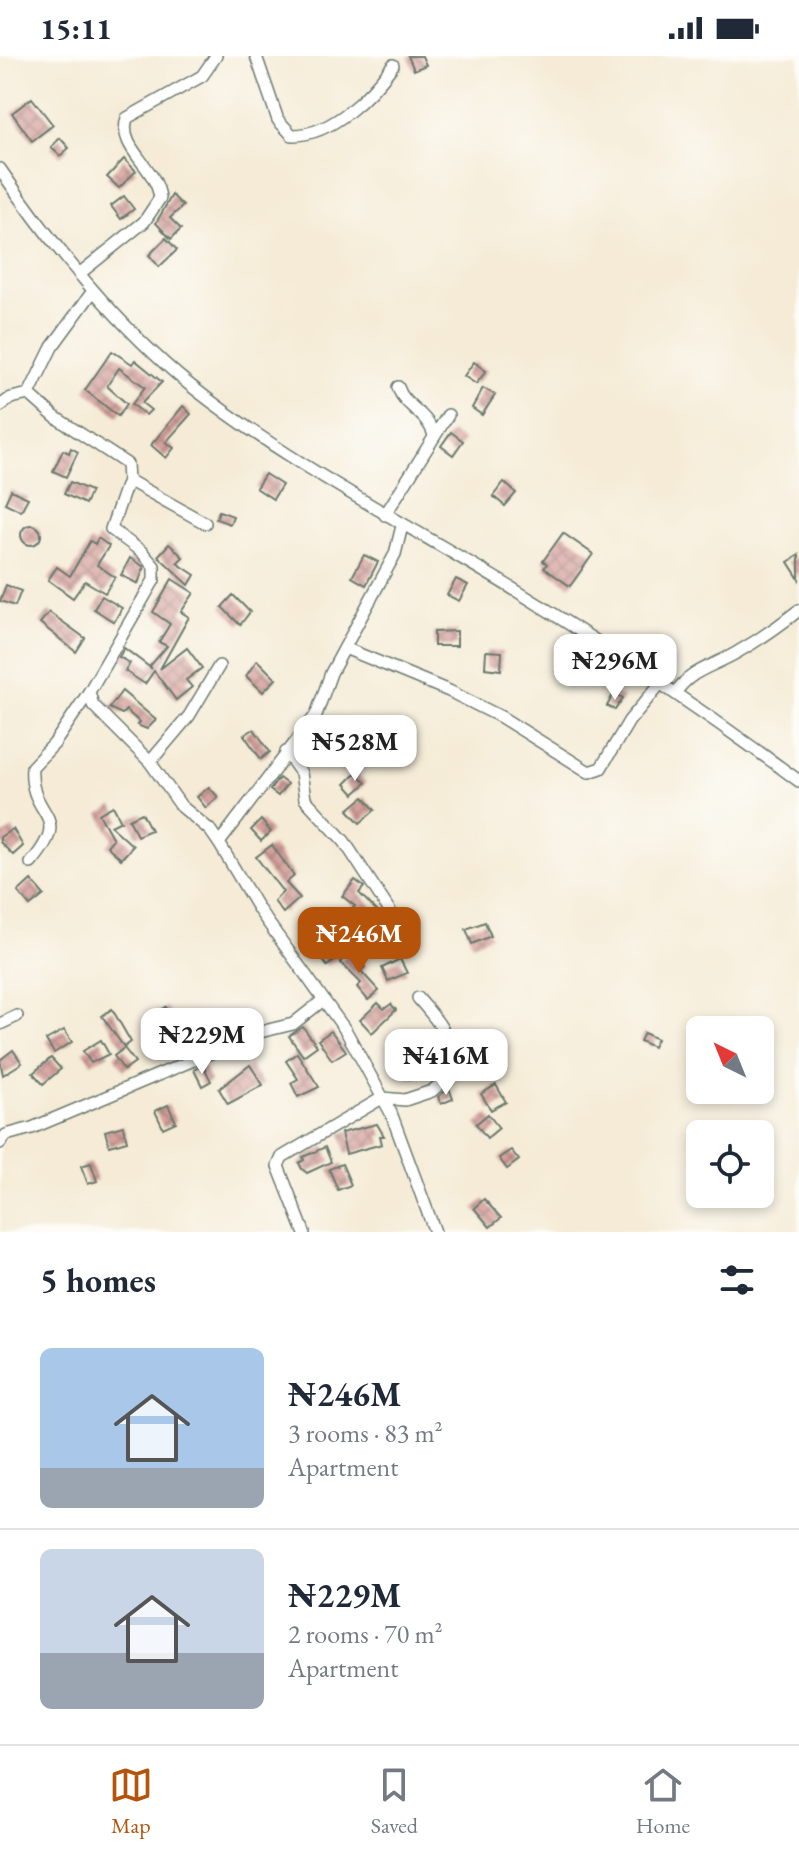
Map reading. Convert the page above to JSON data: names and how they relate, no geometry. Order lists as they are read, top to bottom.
{
  "north": "top left",
  "page": {
    "status": "15:11",
    "price": [
      "₦296M",
      "₦528M",
      "₦246M",
      "₦229M",
      "₦416M"
    ],
    "heading": "5 homes",
    "list": [
      {
        "name": "₦246M",
        "note": "3 rooms · 83 m² · Apartment"
      },
      {
        "name": "₦229M",
        "note": "2 rooms · 70 m² · Apartment"
      }
    ],
    "tabs": ["Map", "Saved", "Home"]
  }
}
